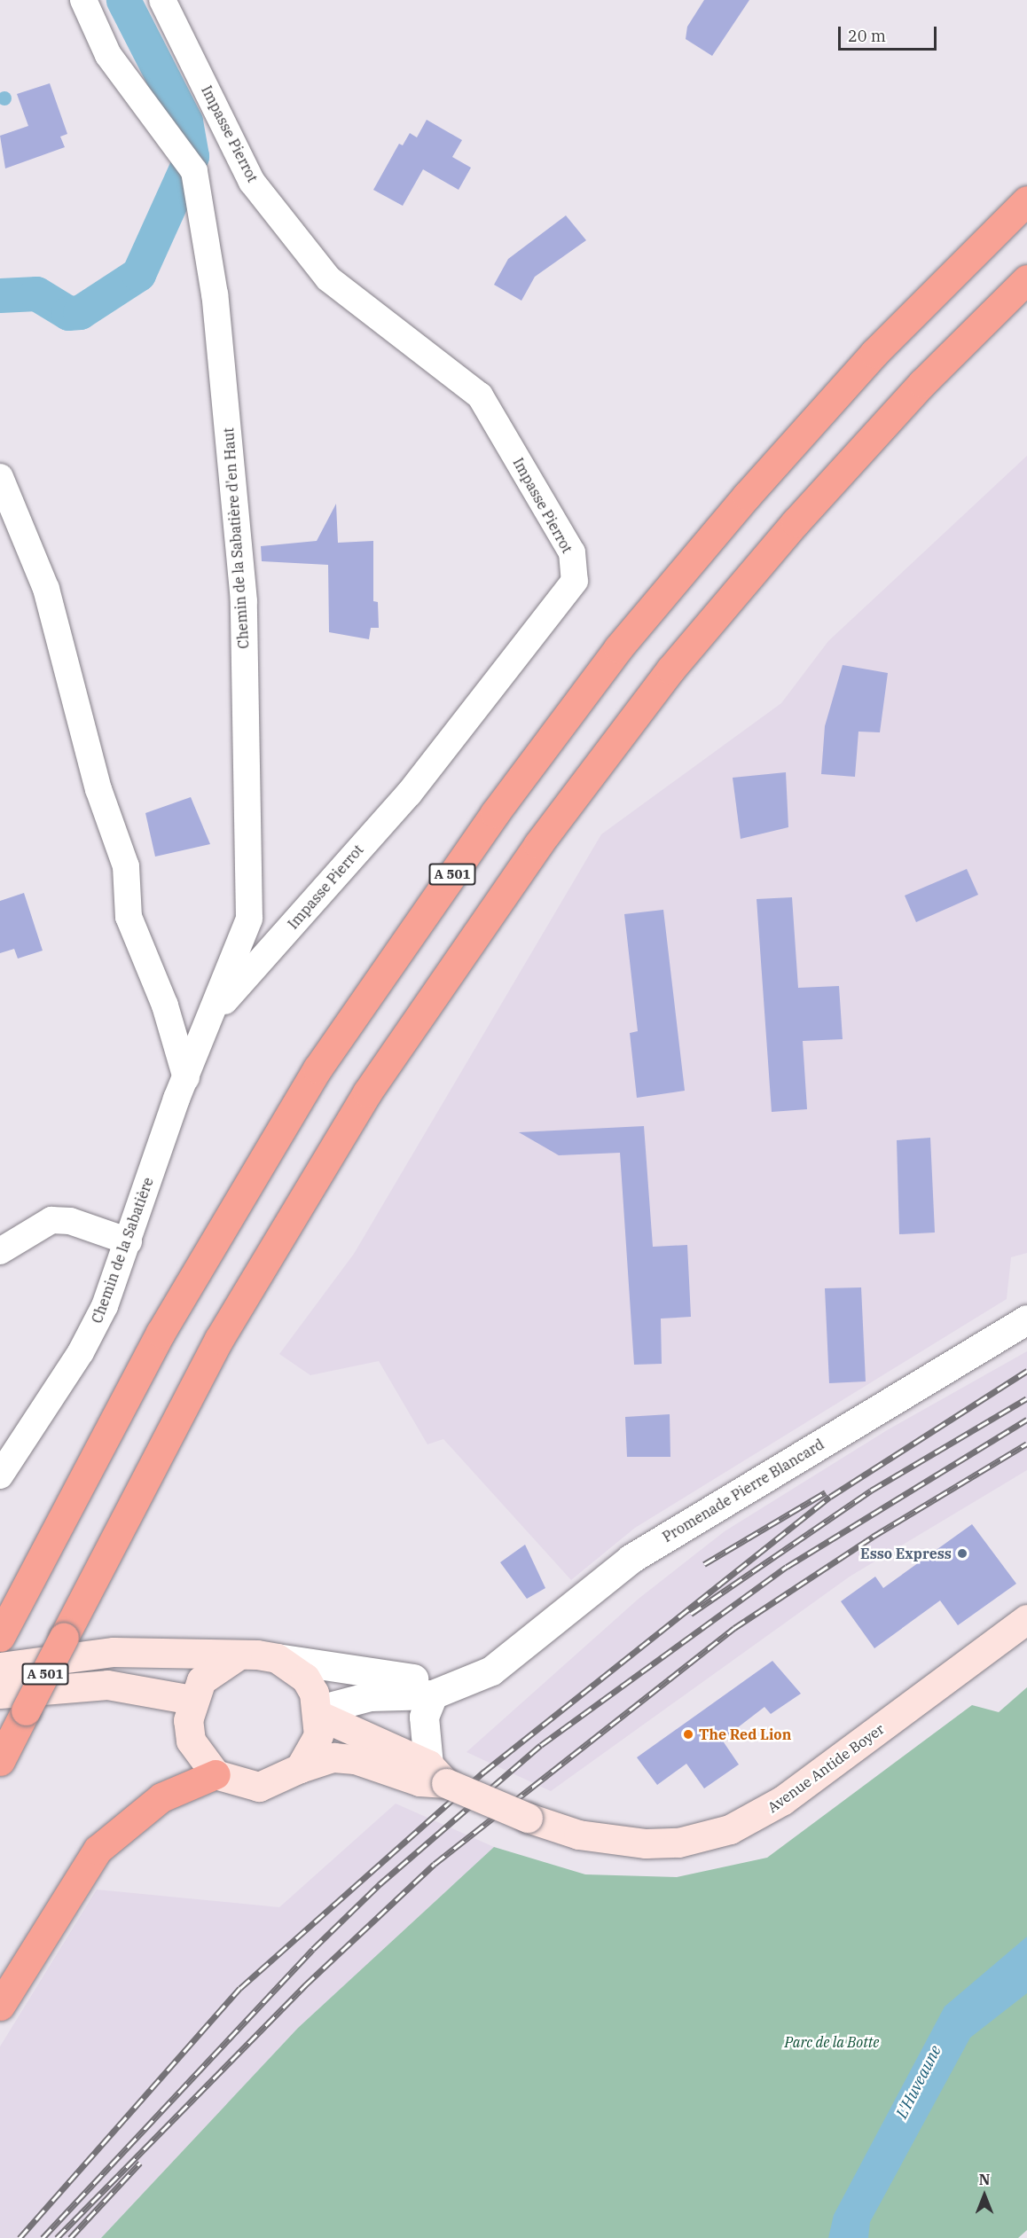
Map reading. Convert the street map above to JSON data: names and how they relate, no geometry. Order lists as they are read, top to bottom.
{
  "streets": {
    "highway": ["A 501"],
    "main road": ["Avenue Antide Boyer"],
    "street": [
      "Impasse Pierrot",
      "Chemin de la Sabatière d'en Haut",
      "Chemin de la Sabatière",
      "Promenade Pierre Blancard"
    ]
  },
  "crossings": [
    ["Impasse Pierrot", "Chemin de la Sabatière d'en Haut"],
    ["Chemin de la Sabatière d'en Haut", "Chemin de la Sabatière"],
    ["Promenade Pierre Blancard", "Avenue Antide Boyer"]
  ],
  "water": ["L'Huveaune"],
  "parks": ["Parc de la Botte"],
  "places": ["Esso Express", "The Red Lion"],
  "scale_bar": "20 m",
  "north": "top"
}
